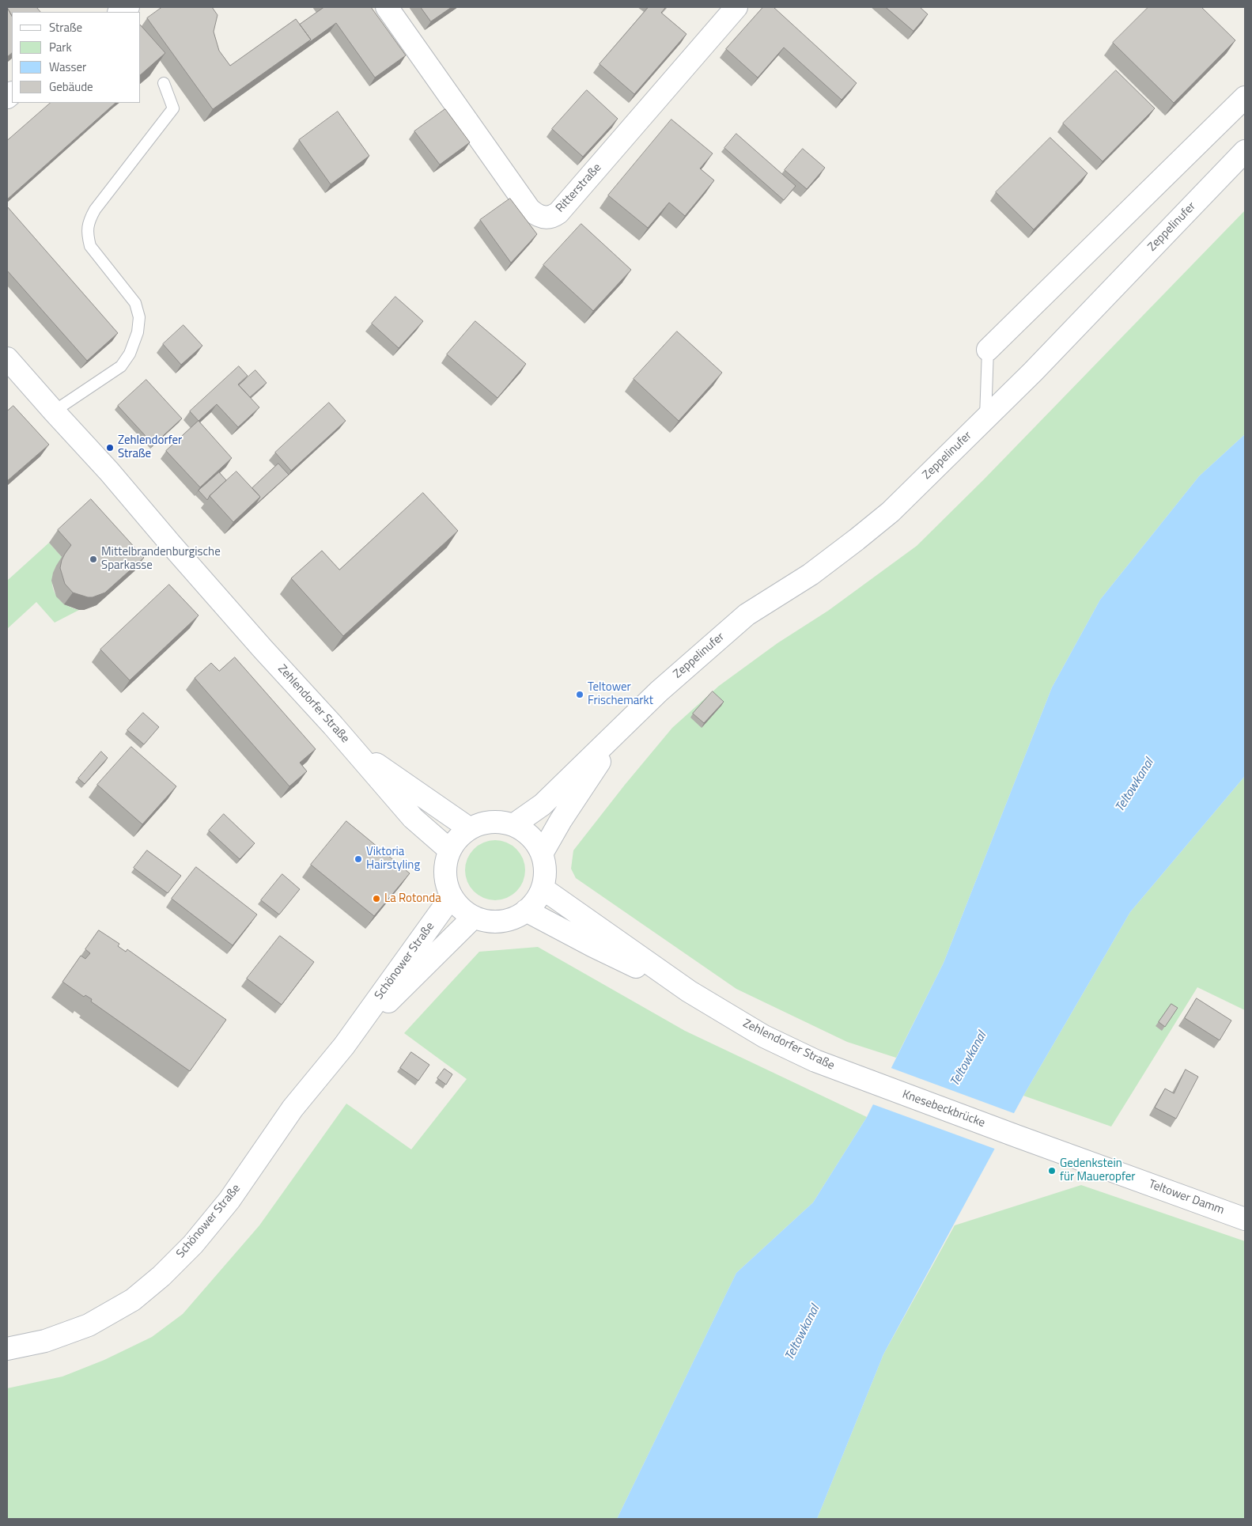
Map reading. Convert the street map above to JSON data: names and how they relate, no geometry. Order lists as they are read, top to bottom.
{
  "streets": {
    "main road": [
      "Ritterstraße",
      "Zeppelinufer",
      "Zehlendorfer Straße",
      "Schönower Straße",
      "Knesebeckbrücke",
      "Teltower Damm"
    ]
  },
  "crossings": [
    ["Zeppelinufer", "Zehlendorfer Straße"],
    ["Zeppelinufer", "Schönower Straße"],
    ["Zehlendorfer Straße", "Schönower Straße"],
    ["Zehlendorfer Straße", "Knesebeckbrücke"],
    ["Knesebeckbrücke", "Teltower Damm"]
  ],
  "water": ["Teltowkanal"],
  "places": [
    "Zehlendorfer Straße",
    "Mittelbrandenburgische Sparkasse",
    "Teltower Frischemarkt",
    "Viktoria Hairstyling",
    "La Rotonda",
    "Gedenkstein für Maueropfer"
  ],
  "legend": [
    "Straße",
    "Park",
    "Wasser",
    "Gebäude"
  ]
}
